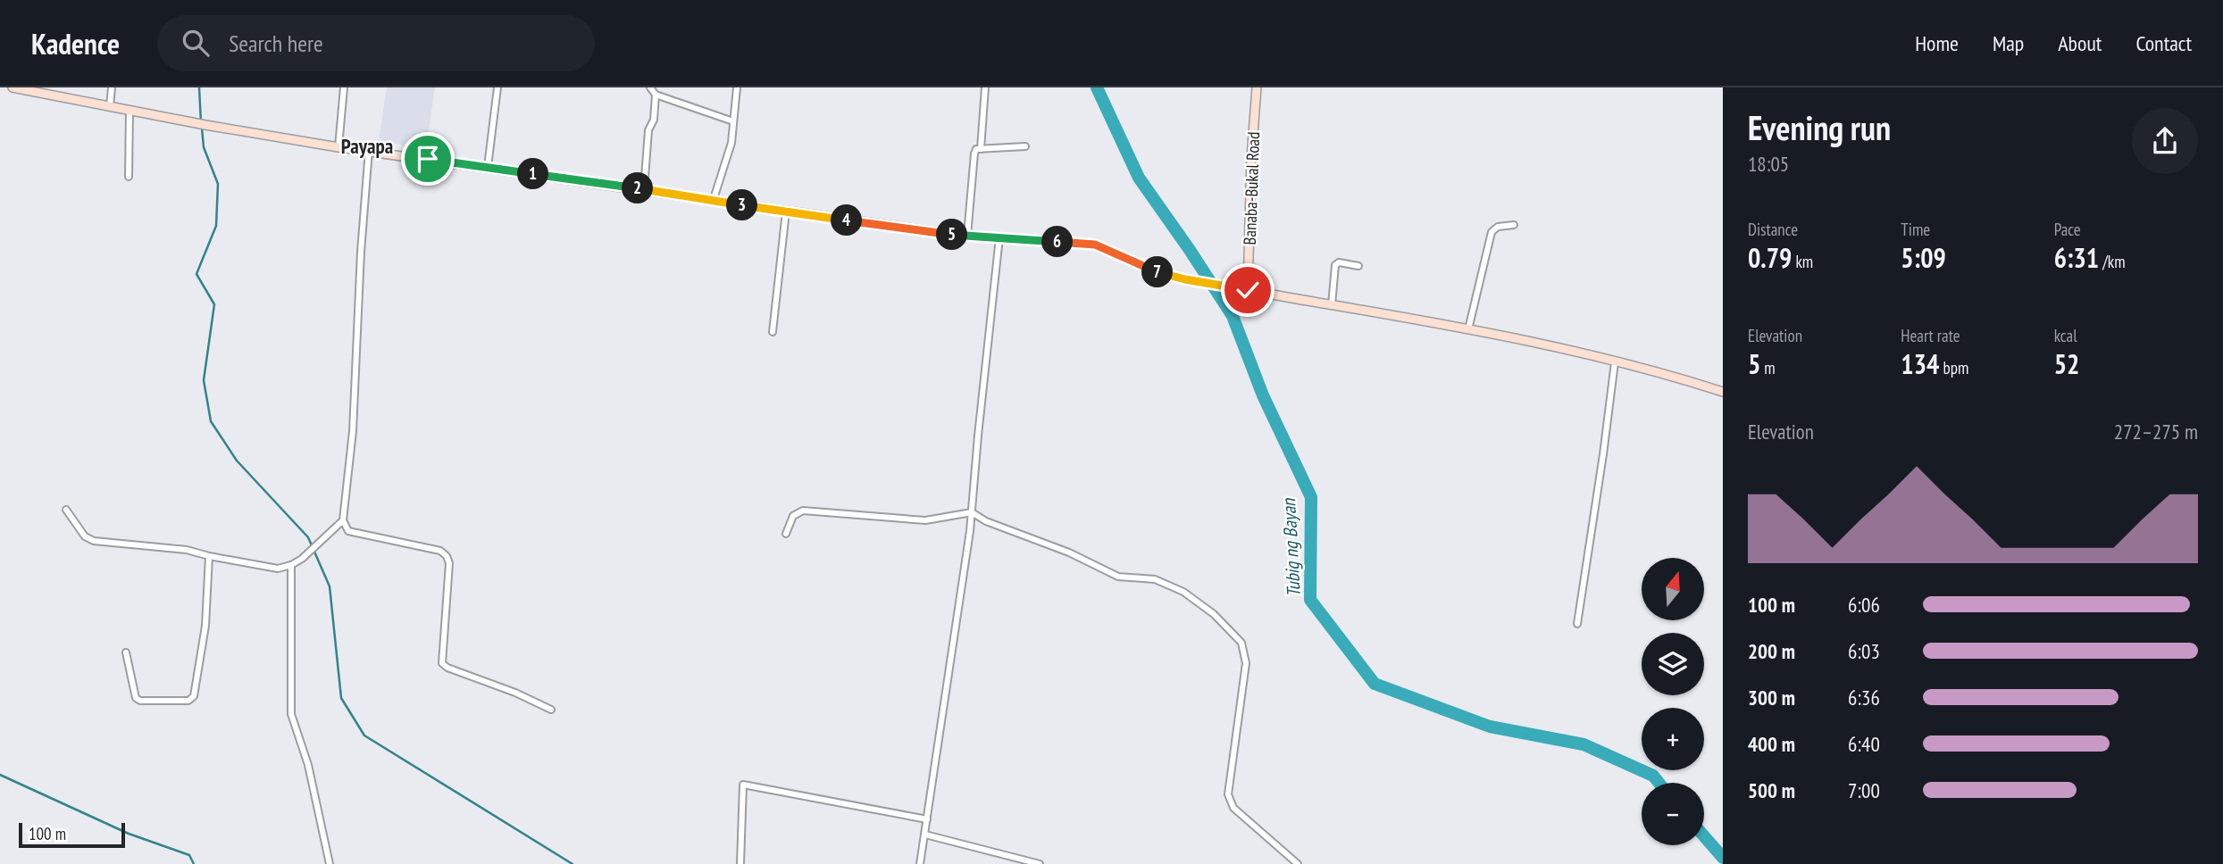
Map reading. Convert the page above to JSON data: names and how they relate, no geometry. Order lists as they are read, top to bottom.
{
  "streets": {
    "main road": ["Banaba-Bukal Road"]
  },
  "districts": ["Payapa"],
  "water": ["Tubig ng Bayan"],
  "scale_bar": "100 m",
  "north": "top",
  "page": {
    "header": "Kadence",
    "search": "Search here",
    "nav": [
      "Home",
      "Map",
      "About",
      "Contact"
    ],
    "heading": ["Evening run", "18:05"],
    "pins": [
      "1",
      "2",
      "3",
      "4",
      "5",
      "6",
      "7"
    ],
    "stats": [
      ["Distance", "0.79 km"],
      ["Time", "5:09"],
      ["Pace", "6:31 /km"],
      ["Elevation", "5 m"],
      ["Heart rate", "134 bpm"],
      ["kcal", "52"]
    ],
    "chart": ["Elevation", "272–275 m"],
    "map_buttons": ["+", "−"],
    "list": [
      {
        "name": "100 m",
        "note": "6:06"
      },
      {
        "name": "200 m",
        "note": "6:03"
      },
      {
        "name": "300 m",
        "note": "6:36"
      },
      {
        "name": "400 m",
        "note": "6:40"
      },
      {
        "name": "500 m",
        "note": "7:00"
      }
    ],
    "scale": "100 m"
  }
}
